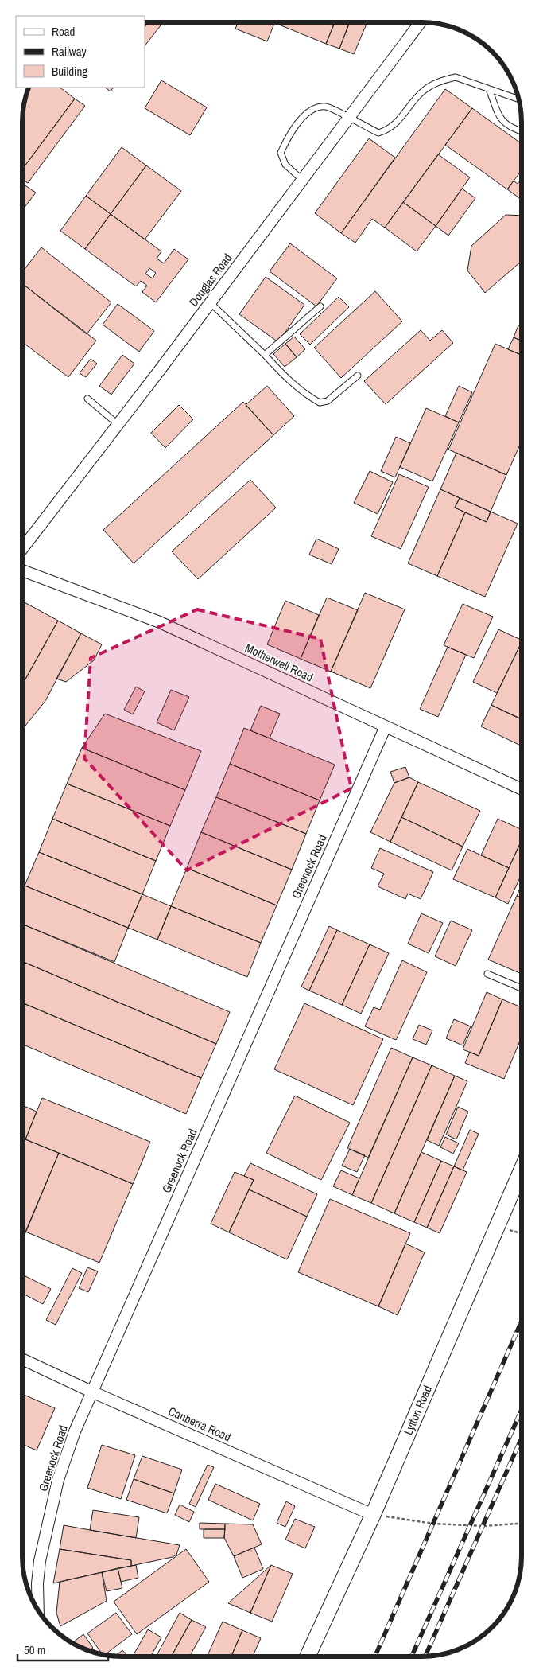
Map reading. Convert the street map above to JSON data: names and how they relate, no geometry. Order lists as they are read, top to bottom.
{
  "streets": {
    "main road": ["Lytton Road"],
    "street": [
      "Douglas Road",
      "Motherwell Road",
      "Greenock Road",
      "Canberra Road"
    ]
  },
  "crossings": [
    ["Motherwell Road", "Greenock Road"],
    ["Greenock Road", "Canberra Road"],
    ["Lytton Road", "Canberra Road"]
  ],
  "legend": ["Road", "Railway", "Building"],
  "scale_bar": "50 m"
}
